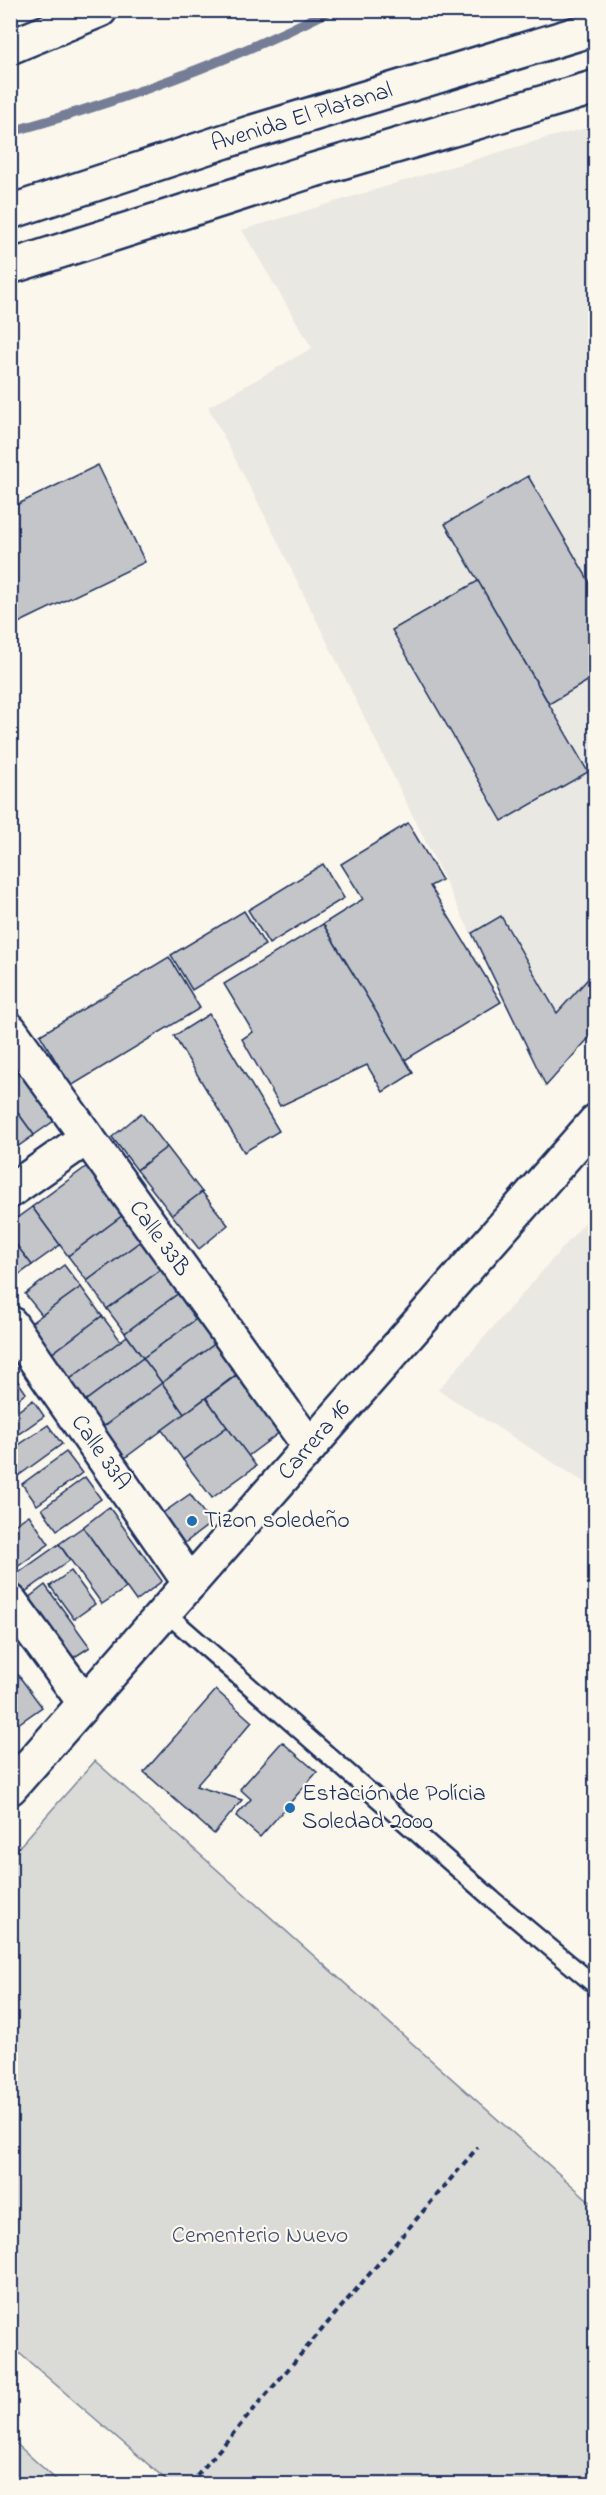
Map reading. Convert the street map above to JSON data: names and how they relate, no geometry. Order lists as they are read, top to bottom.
{
  "streets": {
    "street": [
      "Avenida El Platanal",
      "Calle 33B",
      "Carrera 16",
      "Calle 33A"
    ]
  },
  "crossings": [
    ["Calle 33B", "Carrera 16"],
    ["Carrera 16", "Calle 33A"]
  ],
  "parks": ["Cementerio Nuevo"],
  "places": ["Tizon soledeño", "Estación de Polícia Soledad 2000"]
}
